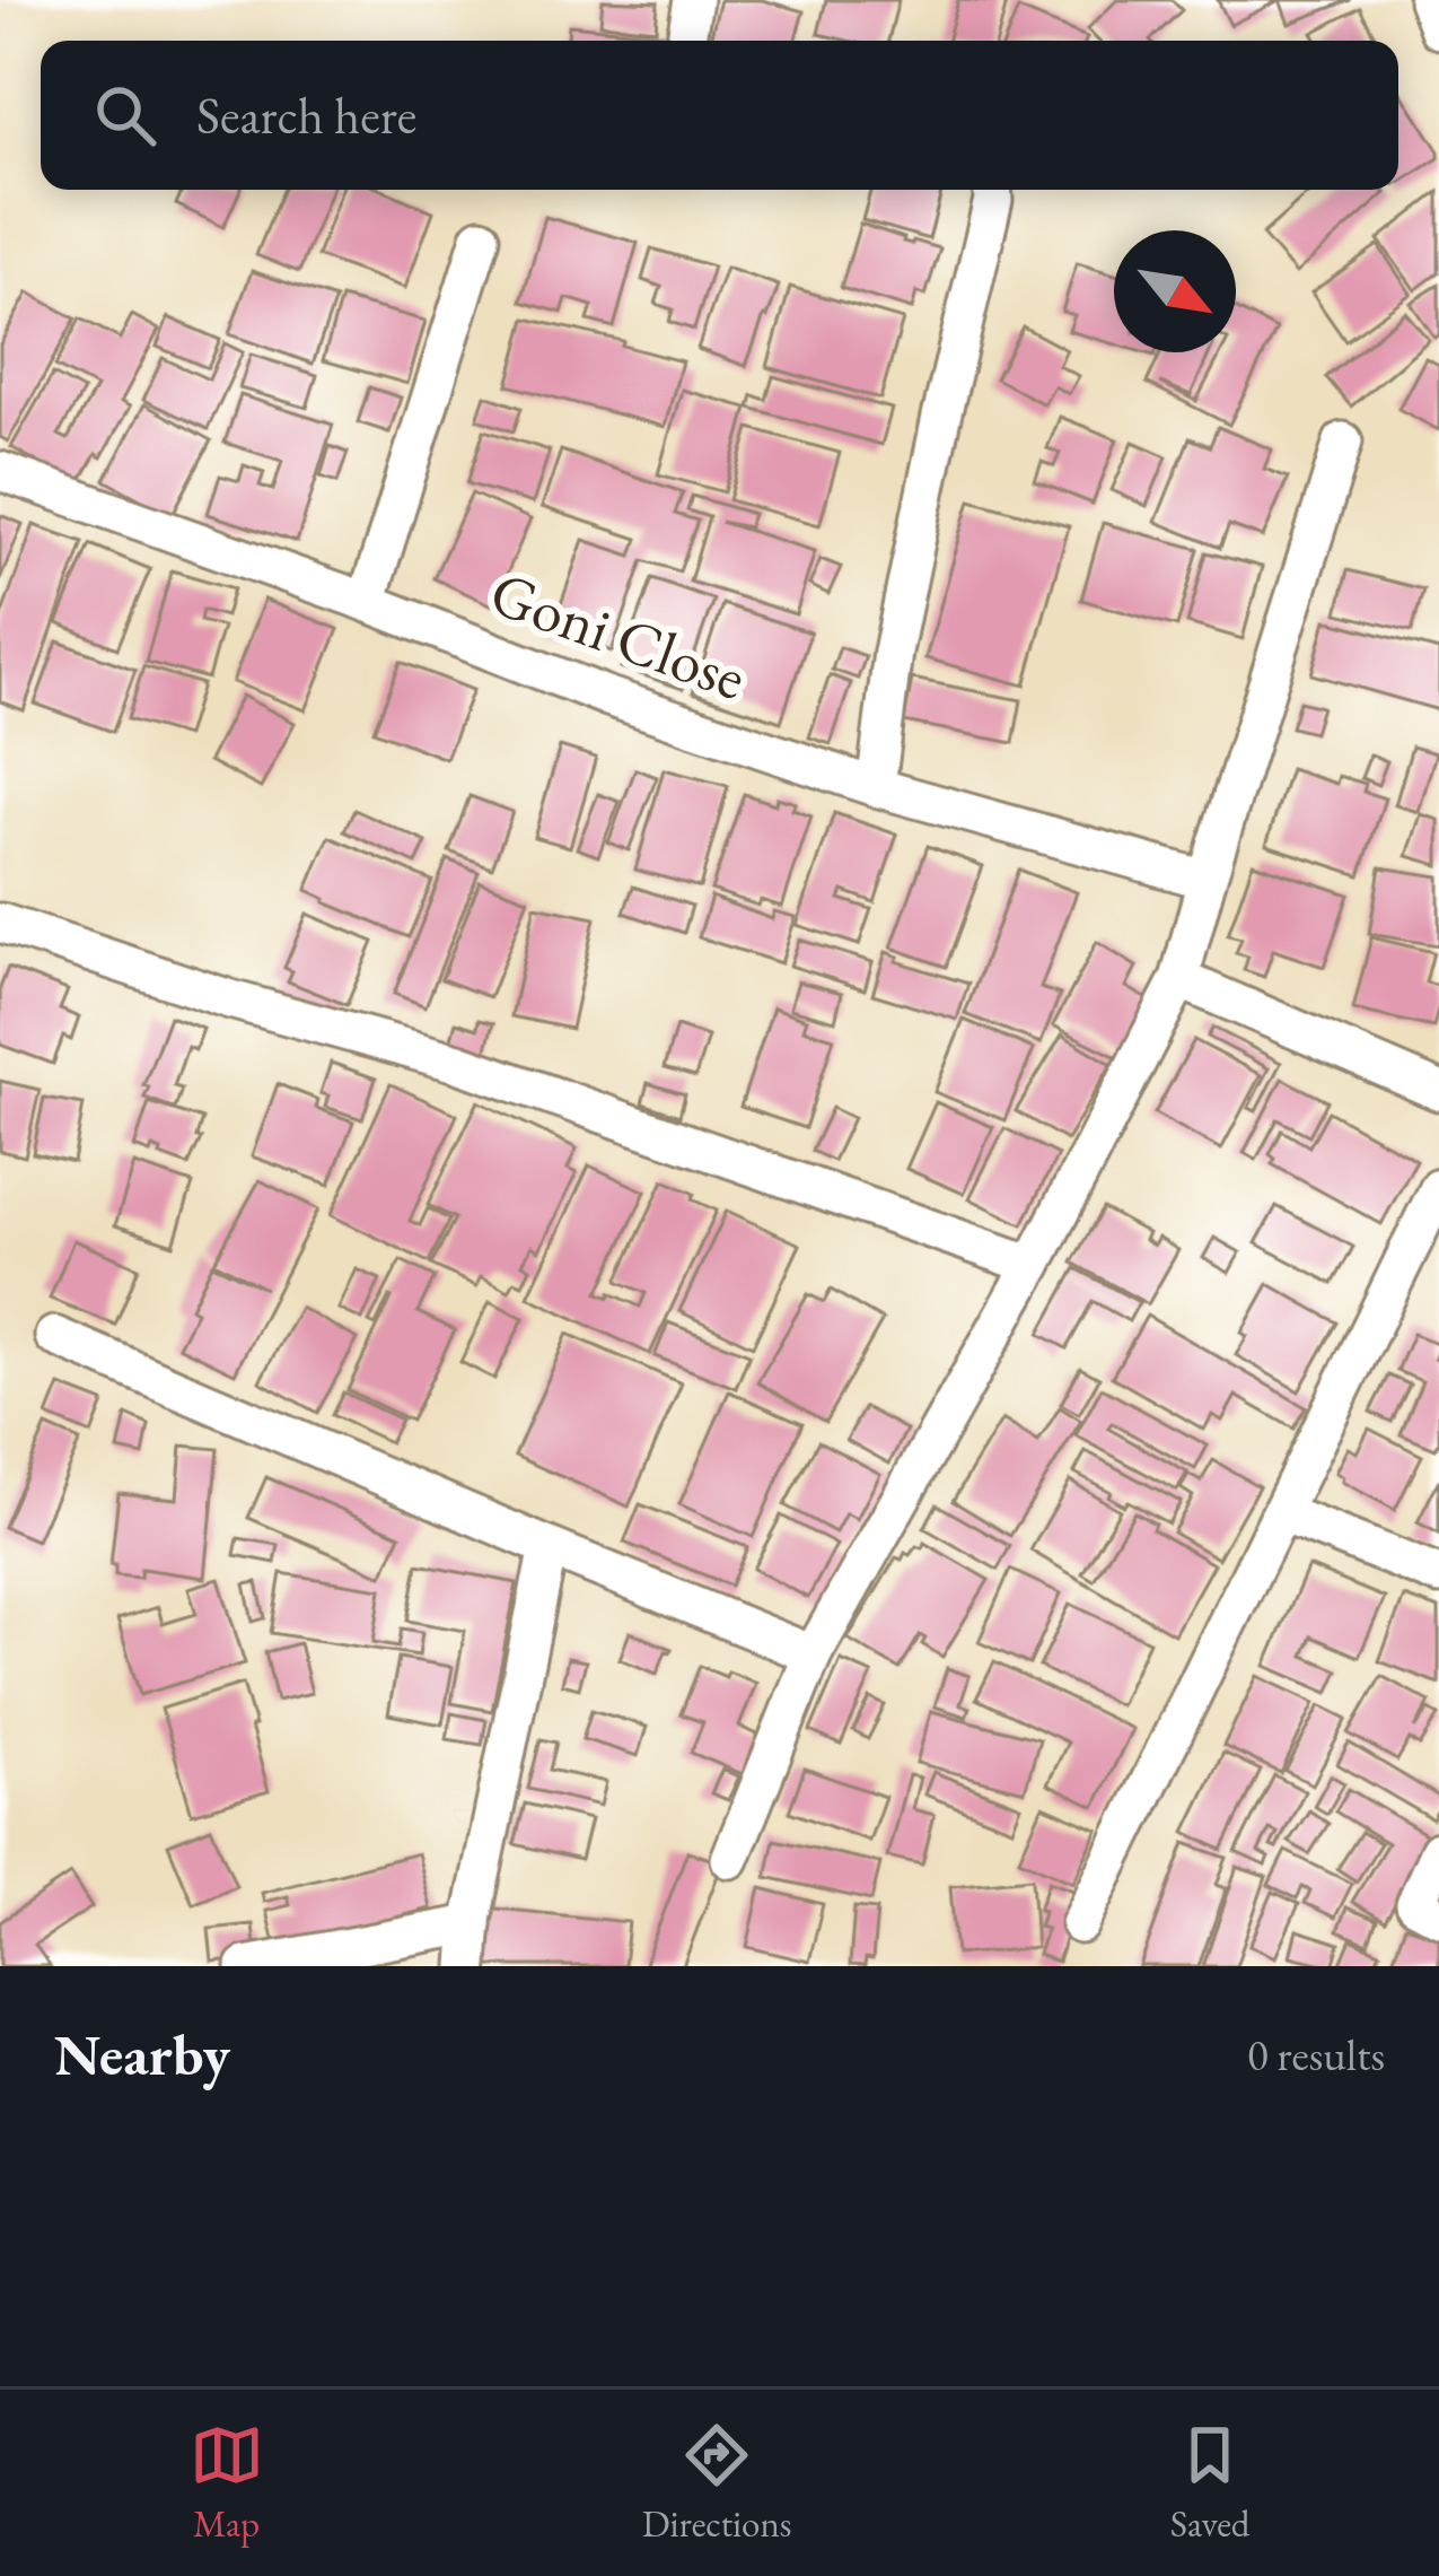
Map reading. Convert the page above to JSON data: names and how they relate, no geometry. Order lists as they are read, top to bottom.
{
  "streets": {
    "street": ["Goni Close"]
  },
  "north": "bottom right",
  "page": {
    "search": "Search here",
    "heading": ["Nearby", "0 results"],
    "nav": ["Map", "Directions", "Saved"]
  }
}
